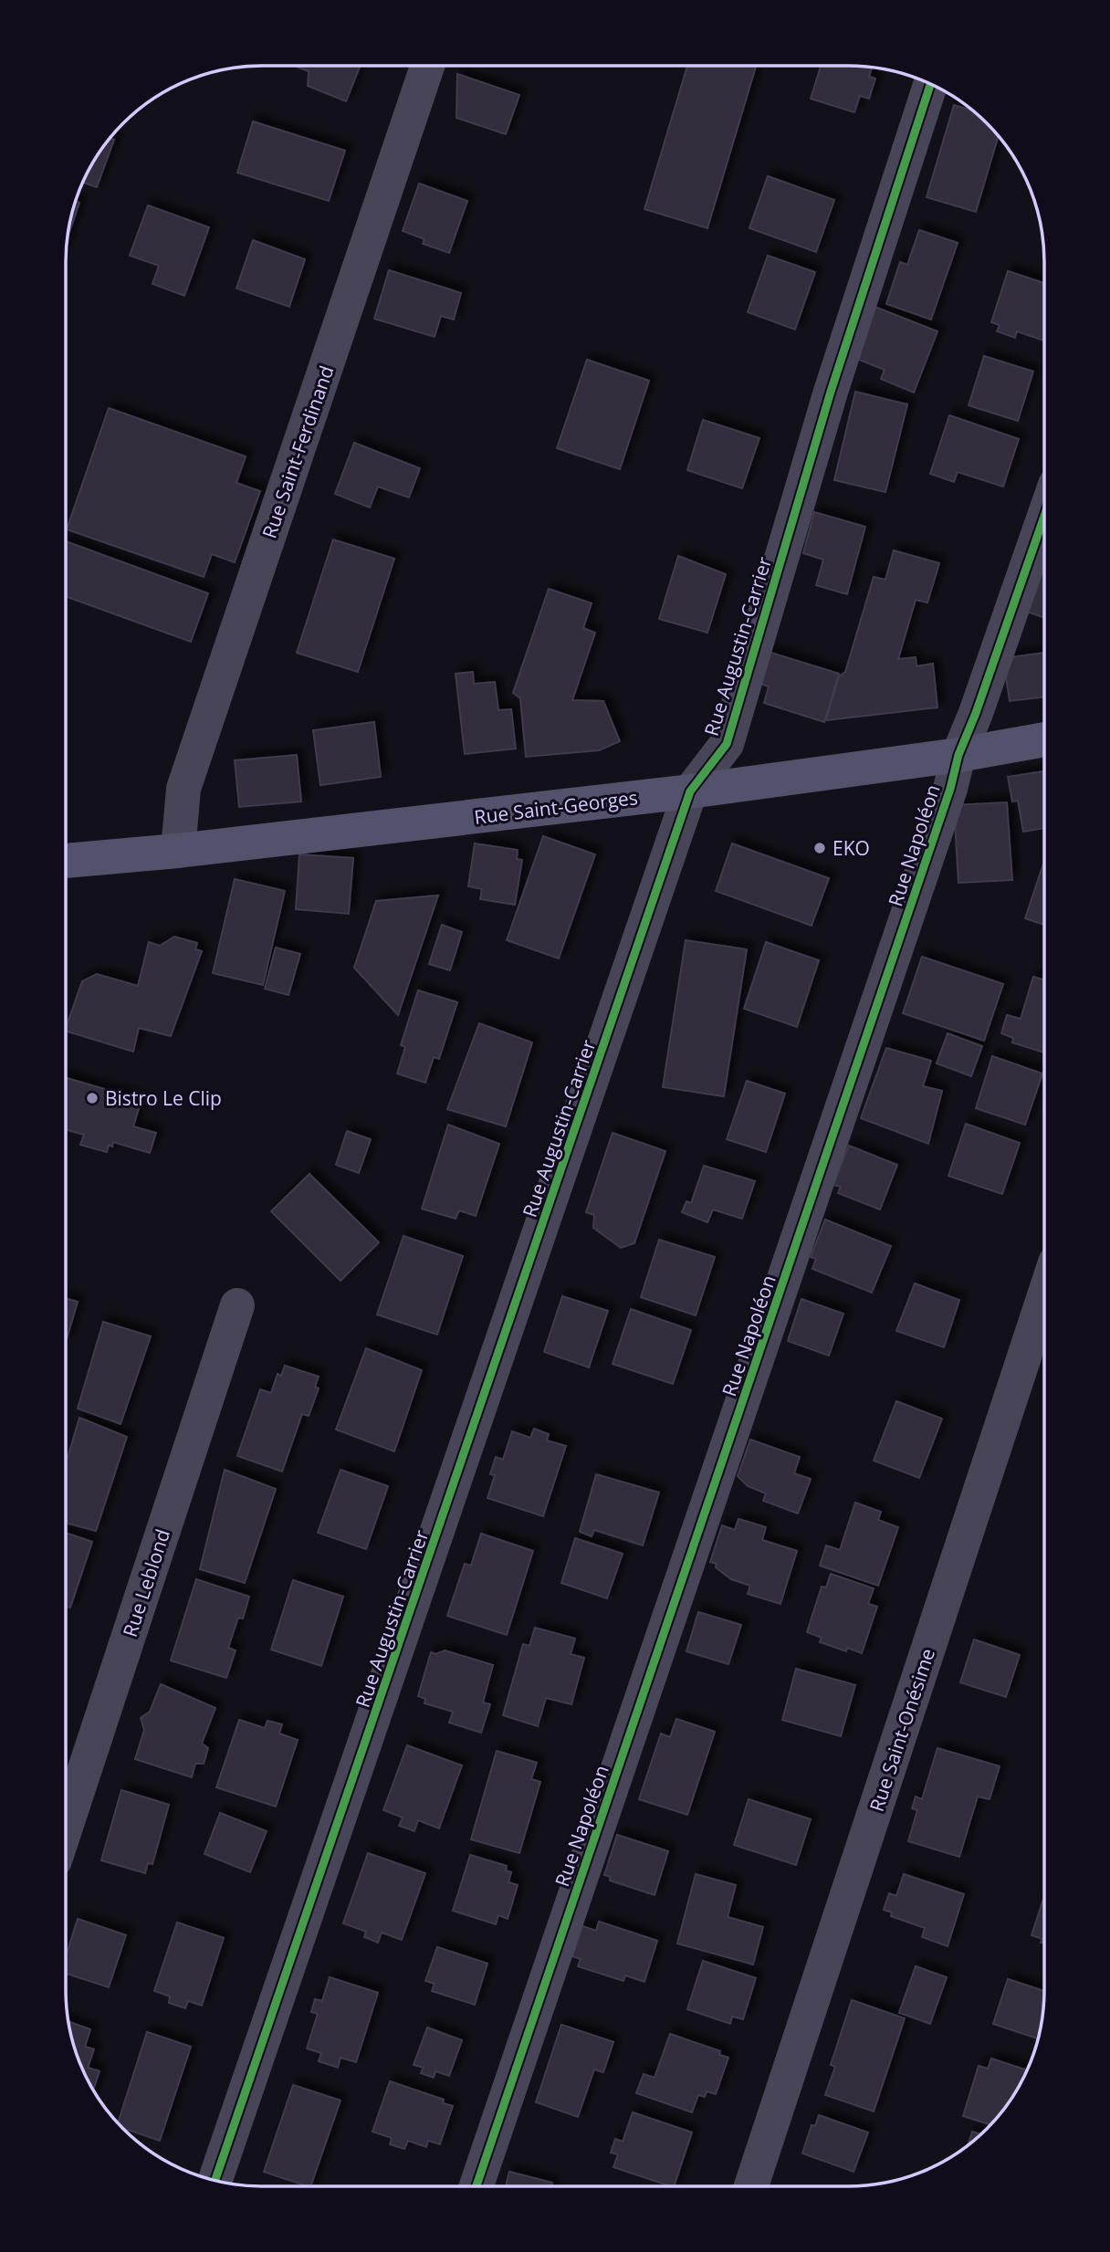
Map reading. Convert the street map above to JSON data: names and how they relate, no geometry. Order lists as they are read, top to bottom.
{
  "streets": {
    "street": [
      "Rue Saint-Ferdinand",
      "Rue Augustin-Carrier",
      "Rue Saint-Georges",
      "Rue Napoléon",
      "Rue Leblond",
      "Rue Saint-Onésime"
    ]
  },
  "crossings": [
    ["Rue Saint-Ferdinand", "Rue Saint-Georges"],
    ["Rue Augustin-Carrier", "Rue Saint-Georges"],
    ["Rue Saint-Georges", "Rue Napoléon"]
  ],
  "places": ["EKO", "Bistro Le Clip"]
}
